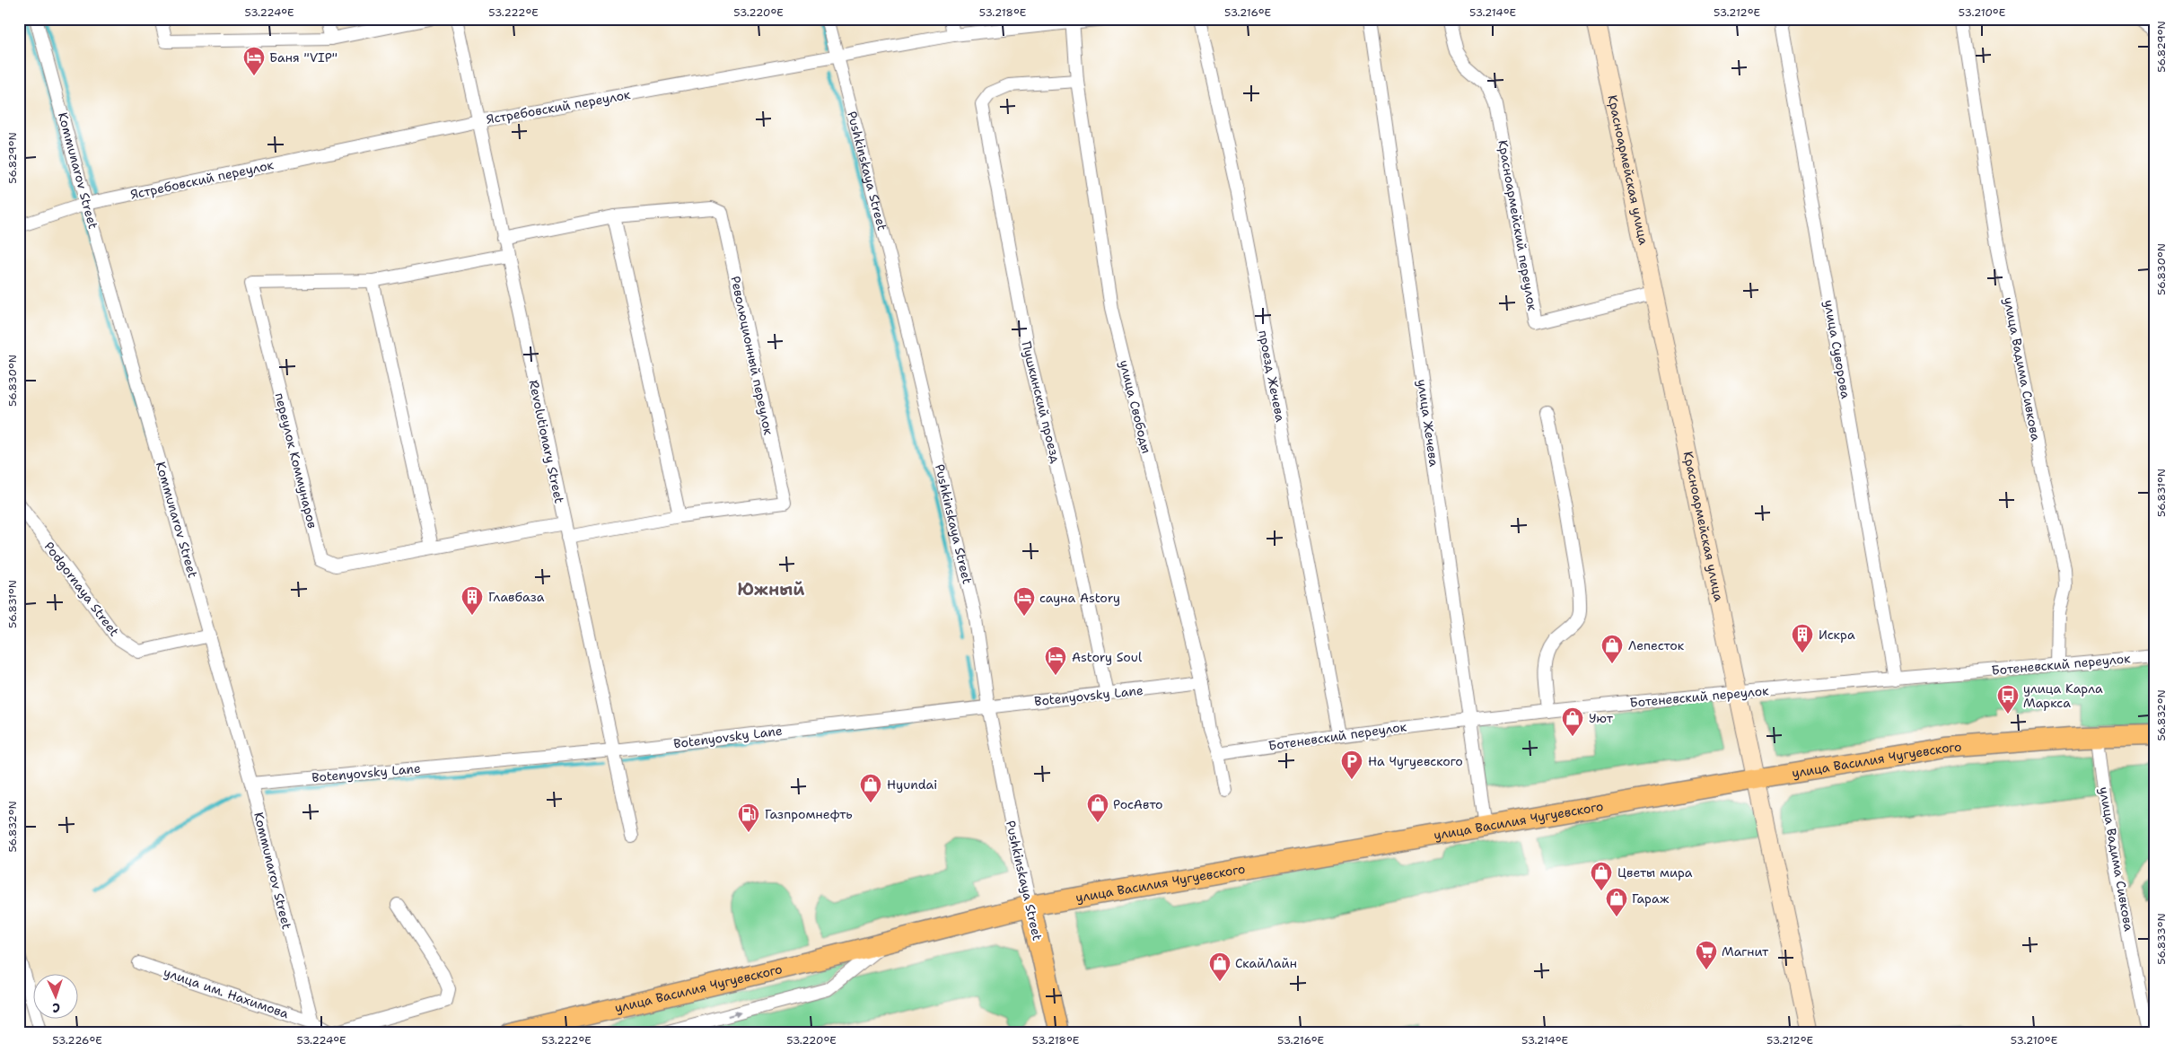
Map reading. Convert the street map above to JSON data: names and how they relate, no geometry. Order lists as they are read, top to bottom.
{
  "streets": {
    "main road": ["Pushkinskaya Street", "улица Василия Чугуевского"],
    "street": [
      "Ястребовский переулок",
      "Красноармейская улица",
      "Kommunarov Street",
      "Красноармейский переулок",
      "улица Суворова",
      "Революционный переулок",
      "улица Вадима Сивкова",
      "проезд Жечева",
      "Пушкинский проезд",
      "улица Свободы",
      "улица Жечева",
      "Revolutionary Street",
      "переулок Коммунаров",
      "Podgornaya Street",
      "Ботеневский переулок",
      "Botenyovsky Lane",
      "улица им. Нахимова"
    ]
  },
  "crossings": [
    ["Ястребовский переулок", "Kommunarov Street"],
    ["Ястребовский переулок", "Pushkinskaya Street"],
    ["Ястребовский переулок", "улица Свободы"],
    ["Ястребовский переулок", "Revolutionary Street"],
    ["Красноармейская улица", "Красноармейский переулок"],
    ["Красноармейская улица", "Ботеневский переулок"],
    ["Красноармейская улица", "улица Василия Чугуевского"],
    ["Kommunarov Street", "Podgornaya Street"],
    ["Kommunarov Street", "Botenyovsky Lane"],
    ["Kommunarov Street", "улица им. Нахимова"],
    ["Pushkinskaya Street", "Botenyovsky Lane"],
    ["Pushkinskaya Street", "улица Василия Чугуевского"],
    ["улица Суворова", "Ботеневский переулок"],
    ["Революционный переулок", "Revolutionary Street"],
    ["улица Вадима Сивкова", "Ботеневский переулок"],
    ["улица Вадима Сивкова", "улица Василия Чугуевского"],
    ["проезд Жечева", "Ботеневский переулок"],
    ["Пушкинский проезд", "улица Свободы"],
    ["Пушкинский проезд", "Botenyovsky Lane"],
    ["улица Свободы", "Ботеневский переулок"],
    ["улица Свободы", "Botenyovsky Lane"],
    ["улица Жечева", "Ботеневский переулок"],
    ["улица Жечева", "улица Василия Чугуевского"],
    ["Revolutionary Street", "Botenyovsky Lane"]
  ],
  "districts": ["Южный"],
  "places": {
    "hotel": ["Баня \"VIP\"", "сауна Astory", "Astory Soul"],
    "building": ["Главбаза", "Искра"],
    "shop": [
      "Лепесток",
      "Уют",
      "Hyundai",
      "РосАвто",
      "Цветы мира",
      "Гараж",
      "СкайЛайн"
    ],
    "bus stop": ["улица Карла Маркса"],
    "parking": ["На Чугуевского"],
    "fuel station": ["Газпромнефть"],
    "supermarket": ["Магнит"]
  },
  "north": "bottom",
  "coordinates": [
    "53.224°E",
    "53.222°E",
    "53.220°E",
    "53.218°E",
    "53.216°E",
    "53.214°E",
    "53.212°E",
    "53.210°E",
    "56.829°N",
    "56.830°N",
    "56.831°N",
    "56.832°N",
    "56.833°N",
    "53.226°E"
  ]
}
